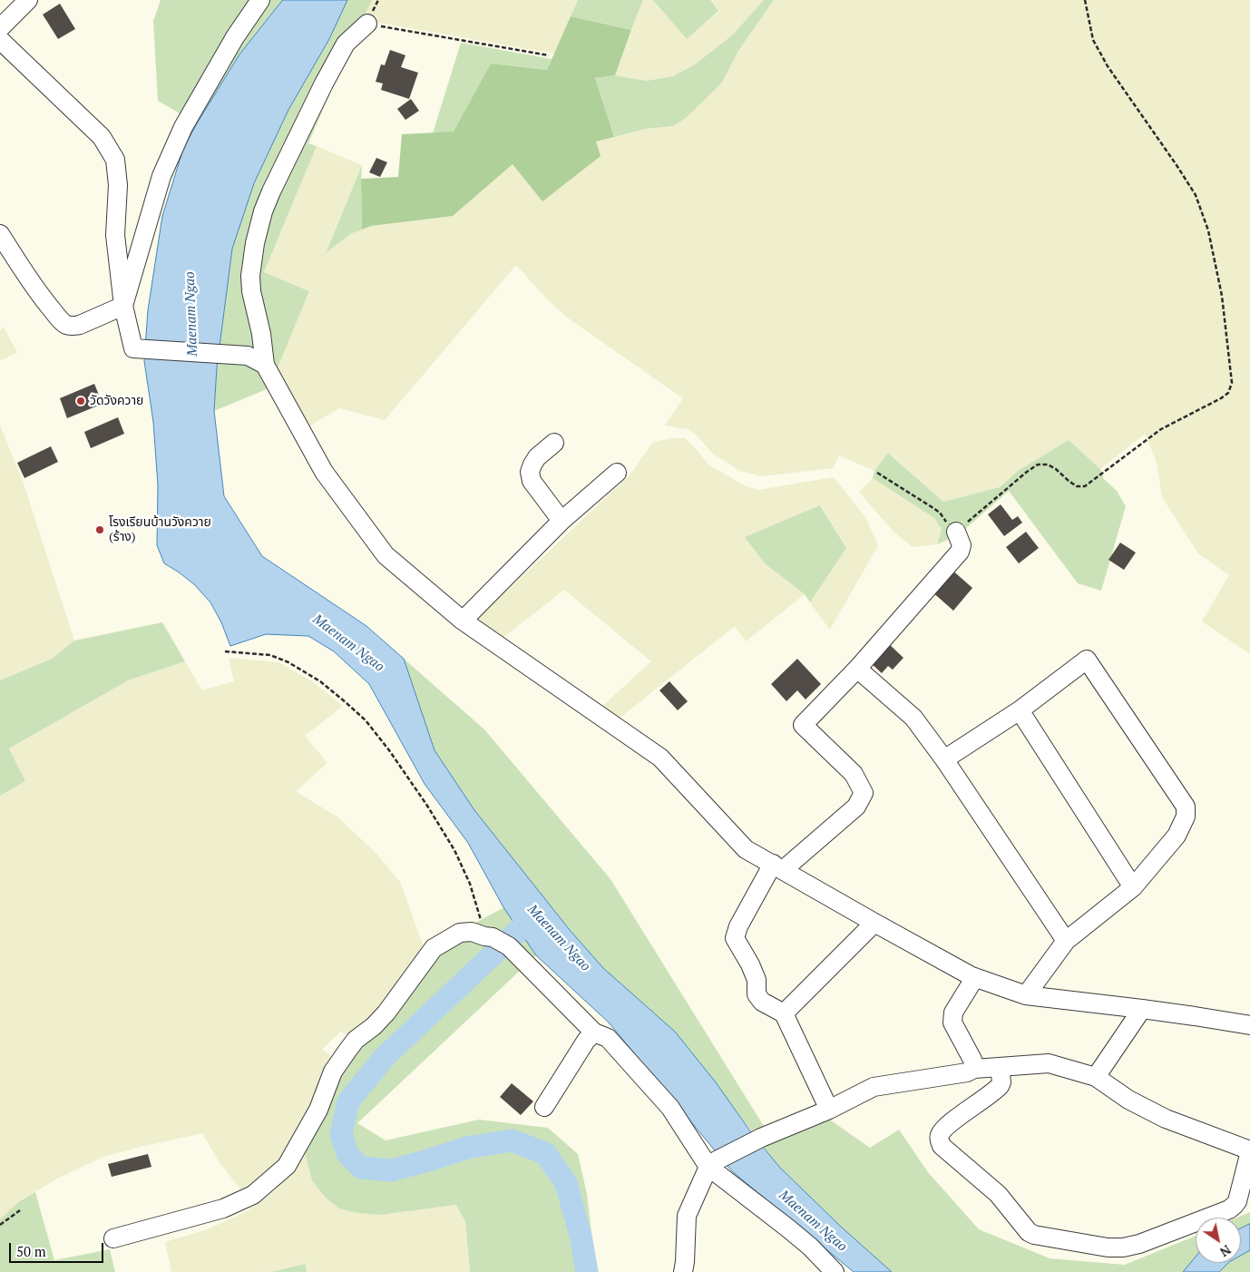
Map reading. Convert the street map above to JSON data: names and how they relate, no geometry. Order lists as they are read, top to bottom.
{
  "water": ["Maenam Ngao"],
  "places": ["วัดวังควาย", "โรงเรียนบ้านวังควาย (ร้าง)"],
  "scale_bar": "50 m",
  "north": "bottom right"
}
